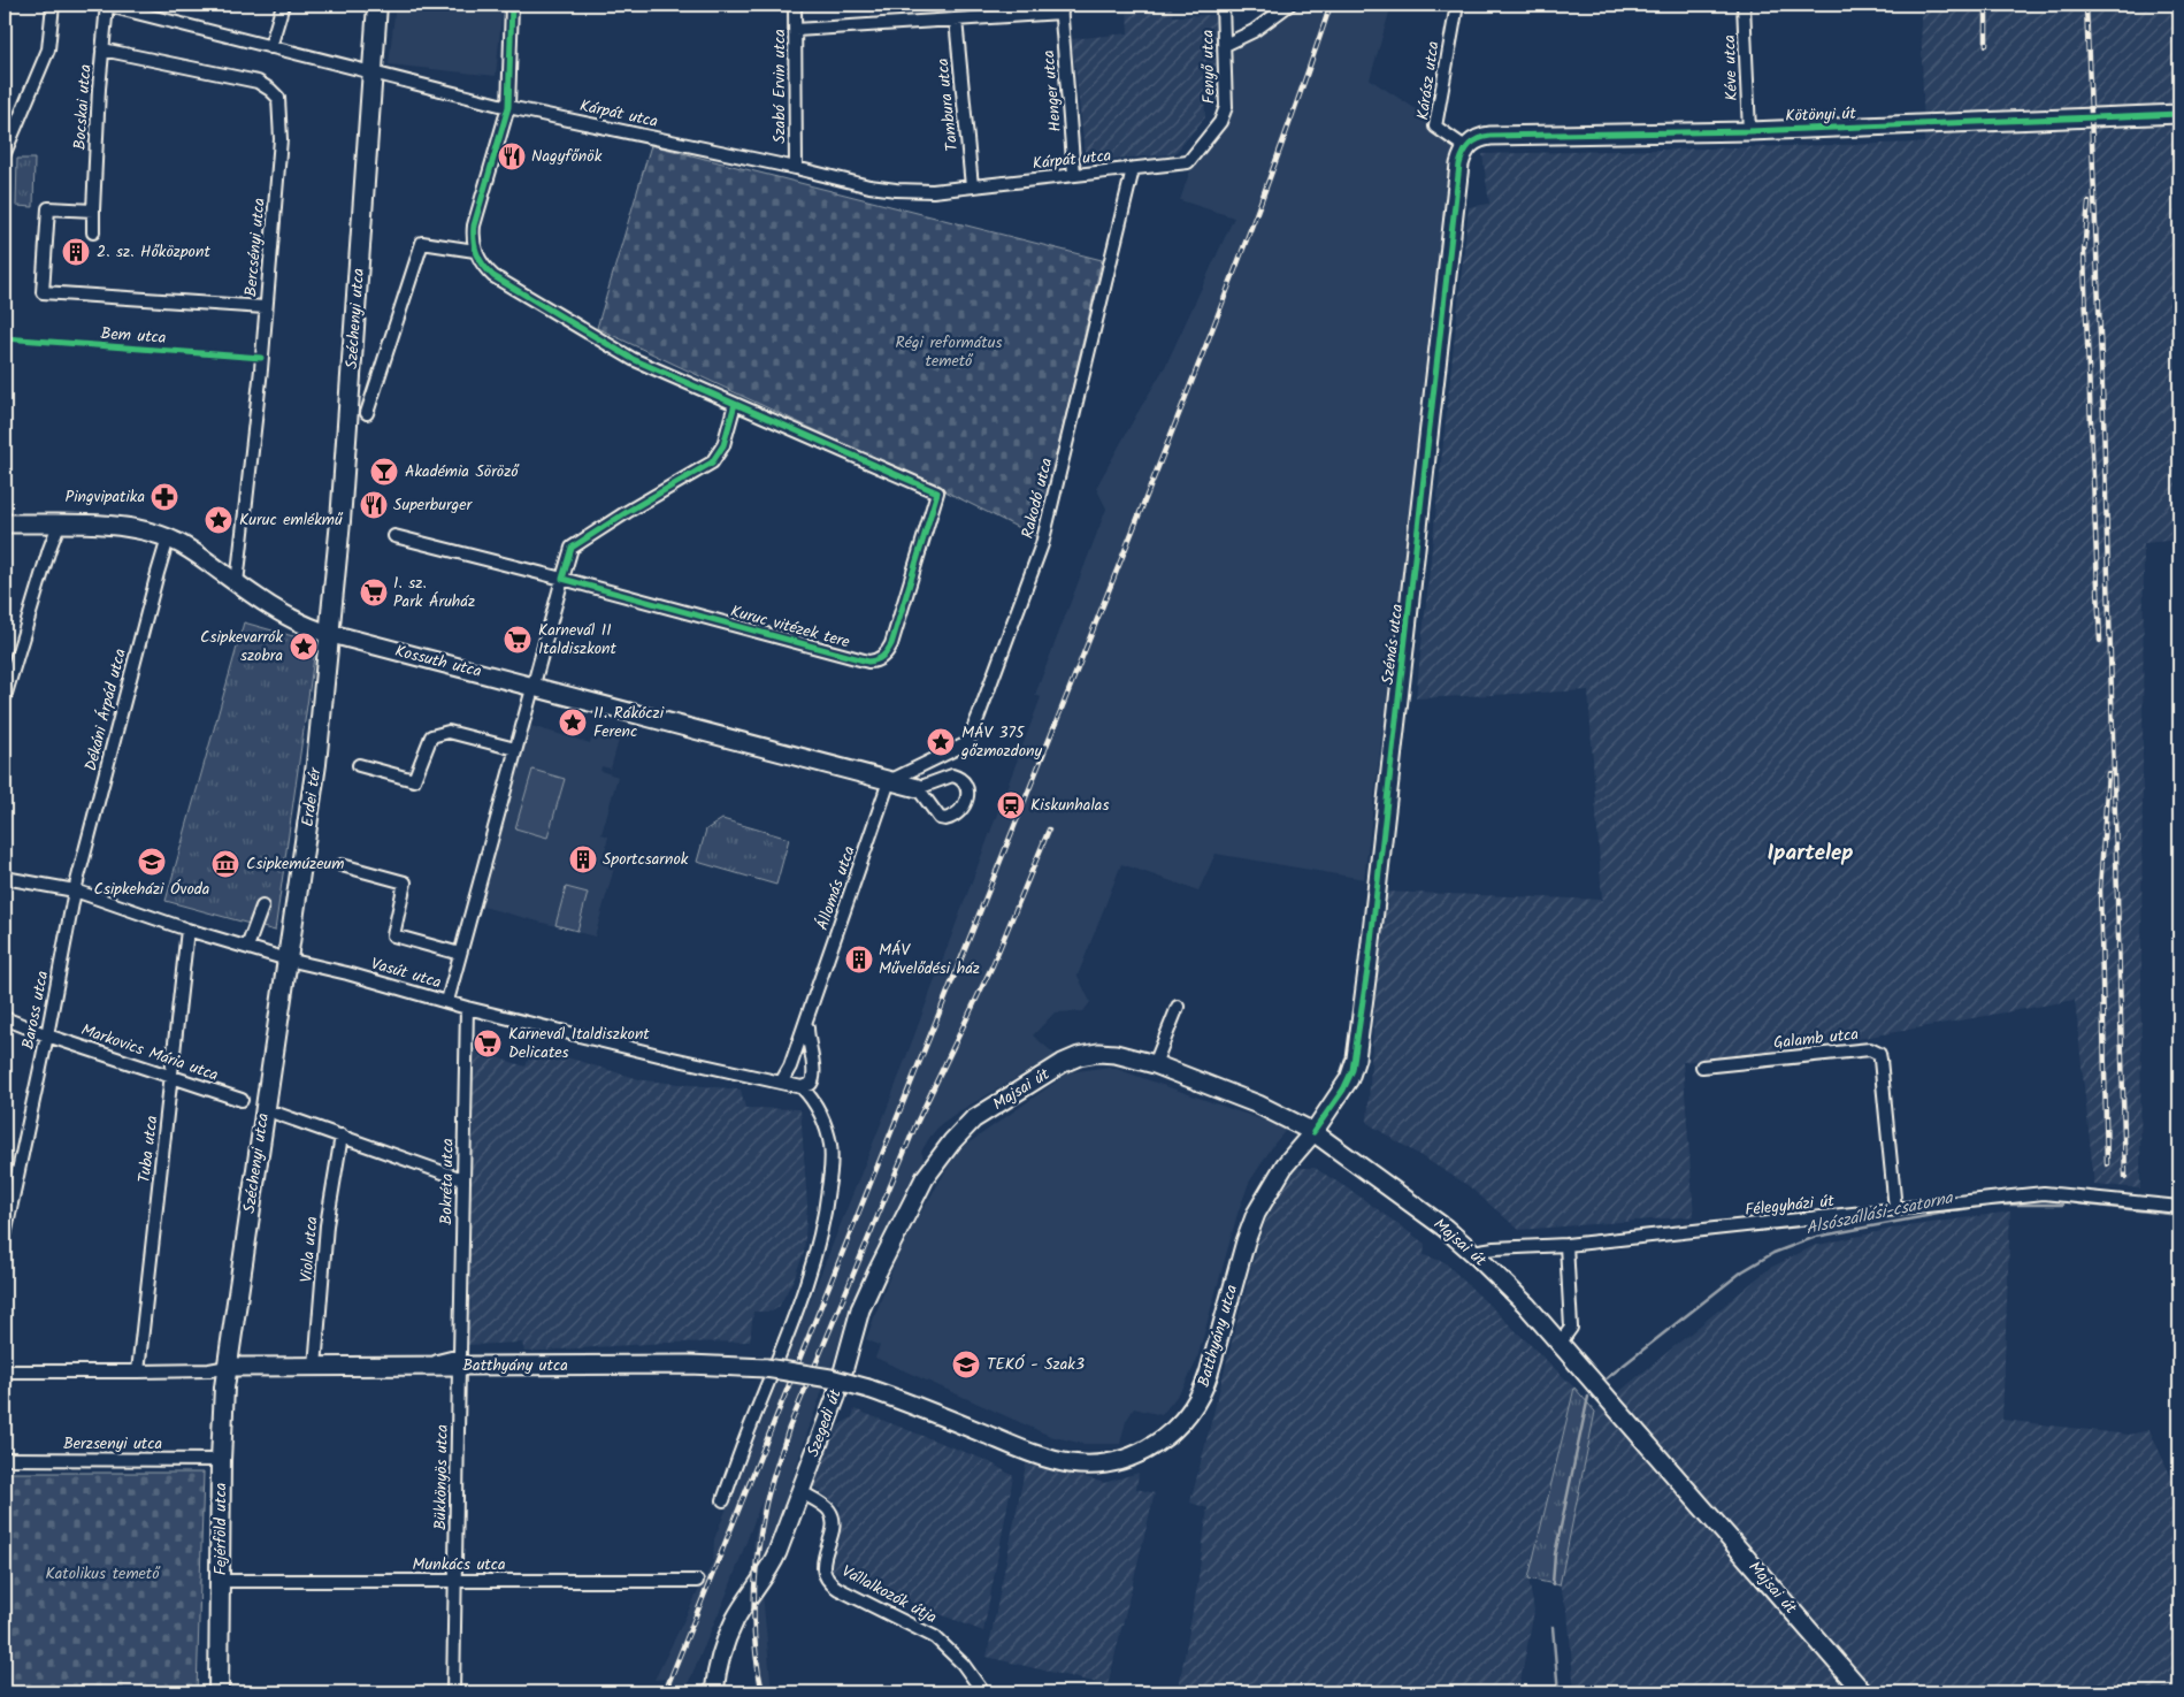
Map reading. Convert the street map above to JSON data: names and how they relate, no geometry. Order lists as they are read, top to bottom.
{
  "streets": {
    "main road": [
      "Kötönyi út",
      "Széchenyi utca",
      "Szénás utca",
      "Kossuth utca",
      "Erdei tér",
      "Majsai út",
      "Batthyány utca",
      "Szegedi út",
      "Fejérföld utca"
    ],
    "street": [
      "Fenyő utca",
      "Kéve utca",
      "Kárász utca",
      "Szabó Ervin utca",
      "Henger utca",
      "Tambura utca",
      "Bocskai utca",
      "Kárpát utca",
      "Bercsényi utca",
      "Rakodó utca",
      "Kuruc vitézek tere",
      "Dékáni Árpád utca",
      "Állomás utca",
      "Vasút utca",
      "Baross utca",
      "Galamb utca",
      "Markovics Mária utca",
      "Tuba utca",
      "Bokréta utca",
      "Félegyházi út",
      "Viola utca",
      "Berzsenyi utca",
      "Bükkönyös utca",
      "Munkács utca",
      "Vállalkozók útja"
    ],
    "cycle path": ["Bem utca"]
  },
  "crossings": [
    ["Fenyő utca", "Kárpát utca"],
    ["Fenyő utca", "Rakodó utca"],
    ["Kéve utca", "Kötönyi út"],
    ["Kárász utca", "Kötönyi út"],
    ["Kárász utca", "Szénás utca"],
    ["Szabó Ervin utca", "Kárpát utca"],
    ["Henger utca", "Kárpát utca"],
    ["Tambura utca", "Kárpát utca"],
    ["Bocskai utca", "Kárpát utca"],
    ["Bocskai utca", "Bercsényi utca"],
    ["Kárpát utca", "Széchenyi utca"],
    ["Kárpát utca", "Rakodó utca"],
    ["Kötönyi út", "Szénás utca"],
    ["Bercsényi utca", "Kossuth utca"],
    ["Széchenyi utca", "Kossuth utca"],
    ["Széchenyi utca", "Erdei tér"],
    ["Széchenyi utca", "Vasút utca"],
    ["Széchenyi utca", "Batthyány utca"],
    ["Széchenyi utca", "Fejérföld utca"],
    ["Rakodó utca", "Kossuth utca"],
    ["Rakodó utca", "Állomás utca"],
    ["Szénás utca", "Majsai út"],
    ["Szénás utca", "Batthyány utca"],
    ["Kossuth utca", "Dékáni Árpád utca"],
    ["Kossuth utca", "Erdei tér"],
    ["Kossuth utca", "Állomás utca"],
    ["Dékáni Árpád utca", "Vasút utca"],
    ["Dékáni Árpád utca", "Baross utca"],
    ["Erdei tér", "Vasút utca"],
    ["Állomás utca", "Vasút utca"],
    ["Vasút utca", "Baross utca"],
    ["Vasút utca", "Tuba utca"],
    ["Vasút utca", "Bokréta utca"],
    ["Baross utca", "Markovics Mária utca"],
    ["Galamb utca", "Félegyházi út"],
    ["Markovics Mária utca", "Tuba utca"],
    ["Majsai út", "Félegyházi út"],
    ["Majsai út", "Batthyány utca"],
    ["Majsai út", "Szegedi út"],
    ["Tuba utca", "Batthyány utca"],
    ["Bokréta utca", "Batthyány utca"],
    ["Bokréta utca", "Bükkönyös utca"],
    ["Viola utca", "Batthyány utca"],
    ["Batthyány utca", "Bükkönyös utca"],
    ["Batthyány utca", "Fejérföld utca"],
    ["Szegedi út", "Vállalkozók útja"],
    ["Berzsenyi utca", "Fejérföld utca"],
    ["Bükkönyös utca", "Munkács utca"],
    ["Fejérföld utca", "Munkács utca"]
  ],
  "districts": ["Ipartelep"],
  "water": ["Alsószállási-csatorna"],
  "parks": ["Régi református temető", "Katolikus temető"],
  "places": {
    "restaurant": ["Nagyfőnök", "Superburger"],
    "building": ["2. sz. Hőközpont", "Sportcsarnok", "MÁV Művelődési ház"],
    "bar": ["Akadémia Söröző"],
    "pharmacy": ["Pingvipatika"],
    "place": [
      "Kuruc emlékmű",
      "Csipkevarrók szobra",
      "II. Rákóczi Ferenc",
      "MÁV 375 gőzmozdony"
    ],
    "supermarket": ["1. sz. Park Áruház", "Karnevál II Italdiszkont", "Karnevál Italdiszkont Delicates"],
    "station": ["Kiskunhalas"],
    "school or university": ["Csipkeházi Óvoda", "TEKÓ - Szak3"],
    "museum": ["Csipkemúzeum"]
  }
}
